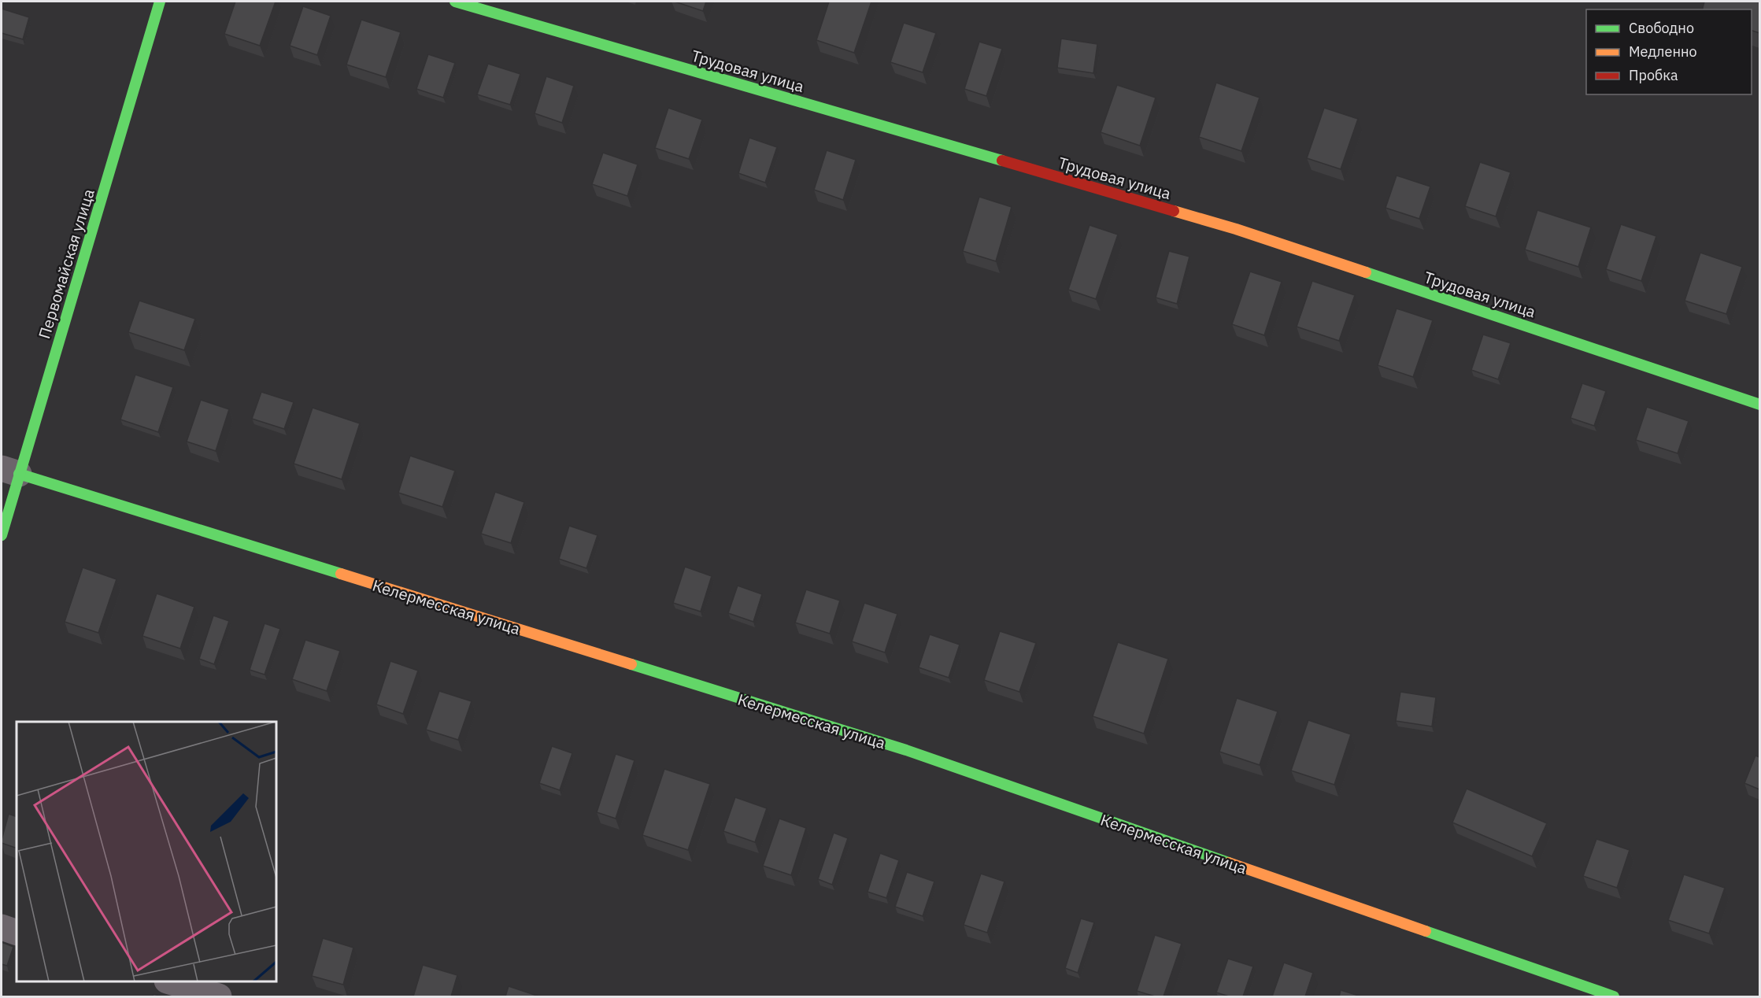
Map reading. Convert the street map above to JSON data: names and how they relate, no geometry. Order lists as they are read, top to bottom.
{
  "streets": {
    "street": ["Трудовая улица", "Первомайская улица", "Келермесская улица"]
  },
  "crossings": [
    ["Первомайская улица", "Келермесская улица"]
  ],
  "legend": ["Свободно", "Медленно", "Пробка"]
}
